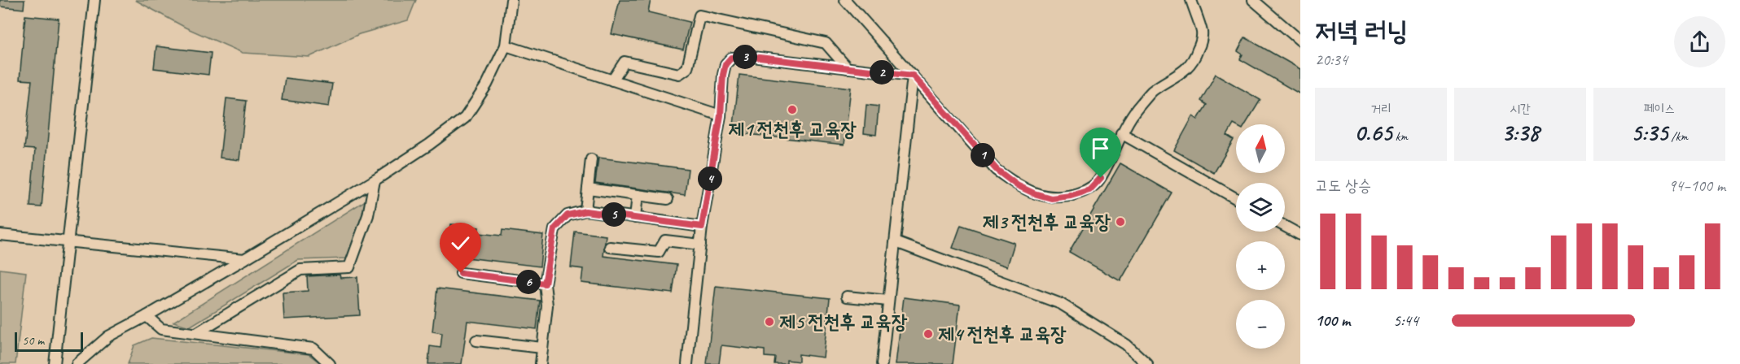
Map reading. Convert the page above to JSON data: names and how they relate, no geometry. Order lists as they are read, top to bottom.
{
  "places": [
    "제1 전천후 교육장",
    "제3 전천후 교육장",
    "제5 전천후 교육장",
    "제4 전천후 교육장"
  ],
  "scale_bar": "50 m",
  "north": "top",
  "page": {
    "heading": ["저녁 러닝", "20:34"],
    "pins": [
      "3",
      "2",
      "1",
      "4",
      "5",
      "6"
    ],
    "stats": [
      ["거리", "0.65 km"],
      ["시간", "3:38"],
      ["페이스", "5:35 /km"]
    ],
    "map_buttons": ["+", "−"],
    "chart": ["고도 상승", "94–100 m"],
    "list": [
      {
        "name": "100 m",
        "note": "5:44"
      }
    ],
    "scale": "50 m"
  }
}
